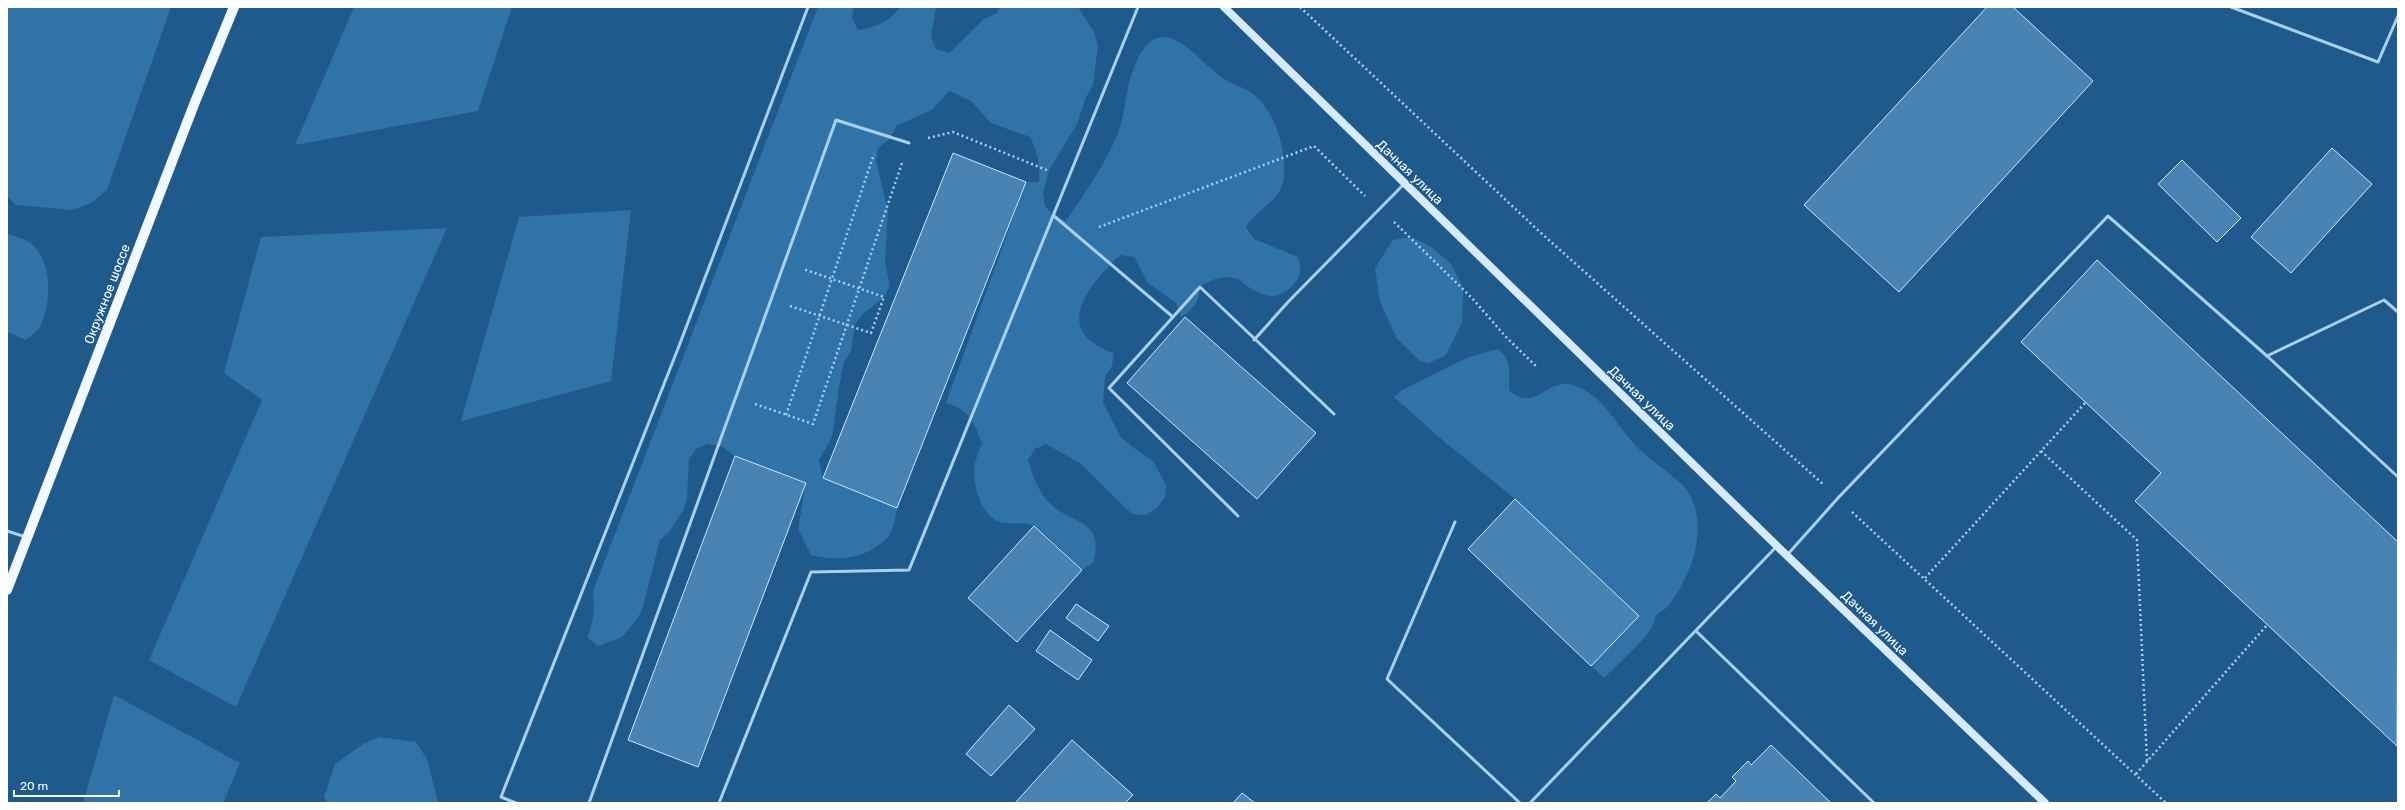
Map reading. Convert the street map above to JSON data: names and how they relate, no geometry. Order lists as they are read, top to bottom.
{
  "streets": {
    "main road": ["Окружное шоссе"],
    "street": ["Дачная улица"]
  },
  "scale_bar": "20 m"
}
